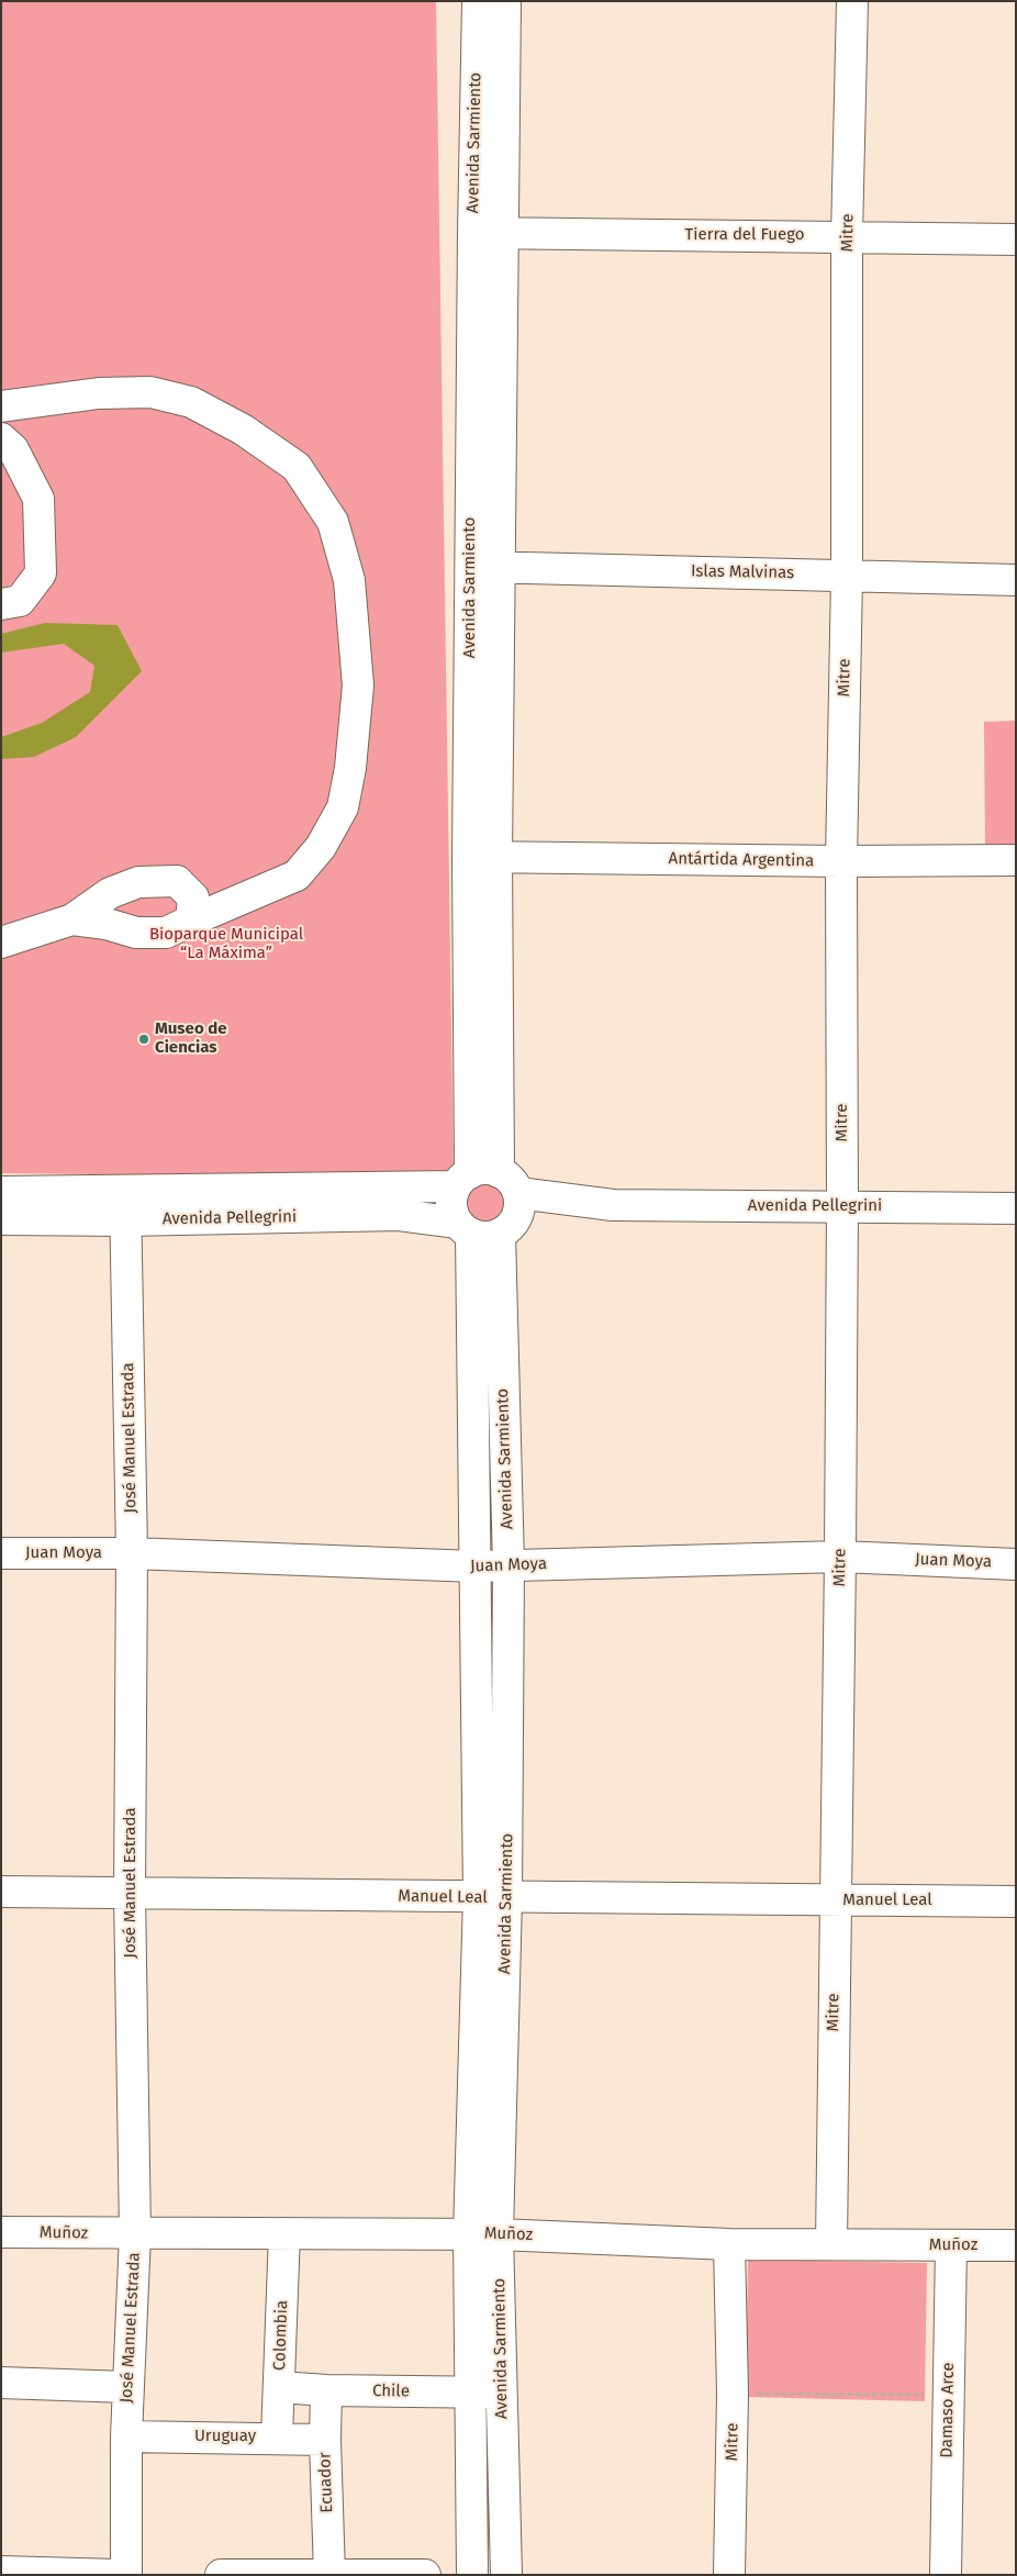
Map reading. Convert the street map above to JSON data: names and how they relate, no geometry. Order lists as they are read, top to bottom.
{
  "streets": {
    "street": [
      "Avenida Sarmiento",
      "Mitre",
      "Tierra del Fuego",
      "Islas Malvinas",
      "Antártida Argentina",
      "Avenida Pellegrini",
      "José Manuel Estrada",
      "Juan Moya",
      "Manuel Leal",
      "Muñoz",
      "Colombia",
      "Chile",
      "Damaso Arce",
      "Uruguay",
      "Ecuador"
    ]
  },
  "crossings": [
    ["Avenida Sarmiento", "Tierra del Fuego"],
    ["Avenida Sarmiento", "Islas Malvinas"],
    ["Avenida Sarmiento", "Antártida Argentina"],
    ["Avenida Sarmiento", "Avenida Pellegrini"],
    ["Avenida Sarmiento", "Juan Moya"],
    ["Avenida Sarmiento", "Manuel Leal"],
    ["Avenida Sarmiento", "Muñoz"],
    ["Avenida Sarmiento", "Chile"],
    ["Mitre", "Tierra del Fuego"],
    ["Mitre", "Islas Malvinas"],
    ["Mitre", "Antártida Argentina"],
    ["Mitre", "Avenida Pellegrini"],
    ["Mitre", "Juan Moya"],
    ["Mitre", "Manuel Leal"],
    ["Mitre", "Muñoz"],
    ["Avenida Pellegrini", "José Manuel Estrada"],
    ["José Manuel Estrada", "Juan Moya"],
    ["José Manuel Estrada", "Manuel Leal"],
    ["José Manuel Estrada", "Muñoz"],
    ["José Manuel Estrada", "Uruguay"],
    ["Muñoz", "Colombia"],
    ["Muñoz", "Damaso Arce"],
    ["Colombia", "Chile"],
    ["Colombia", "Uruguay"],
    ["Chile", "Ecuador"],
    ["Uruguay", "Ecuador"]
  ],
  "parks": ["Bioparque Municipal “La Máxima”"],
  "places": ["Museo de Ciencias"]
}
